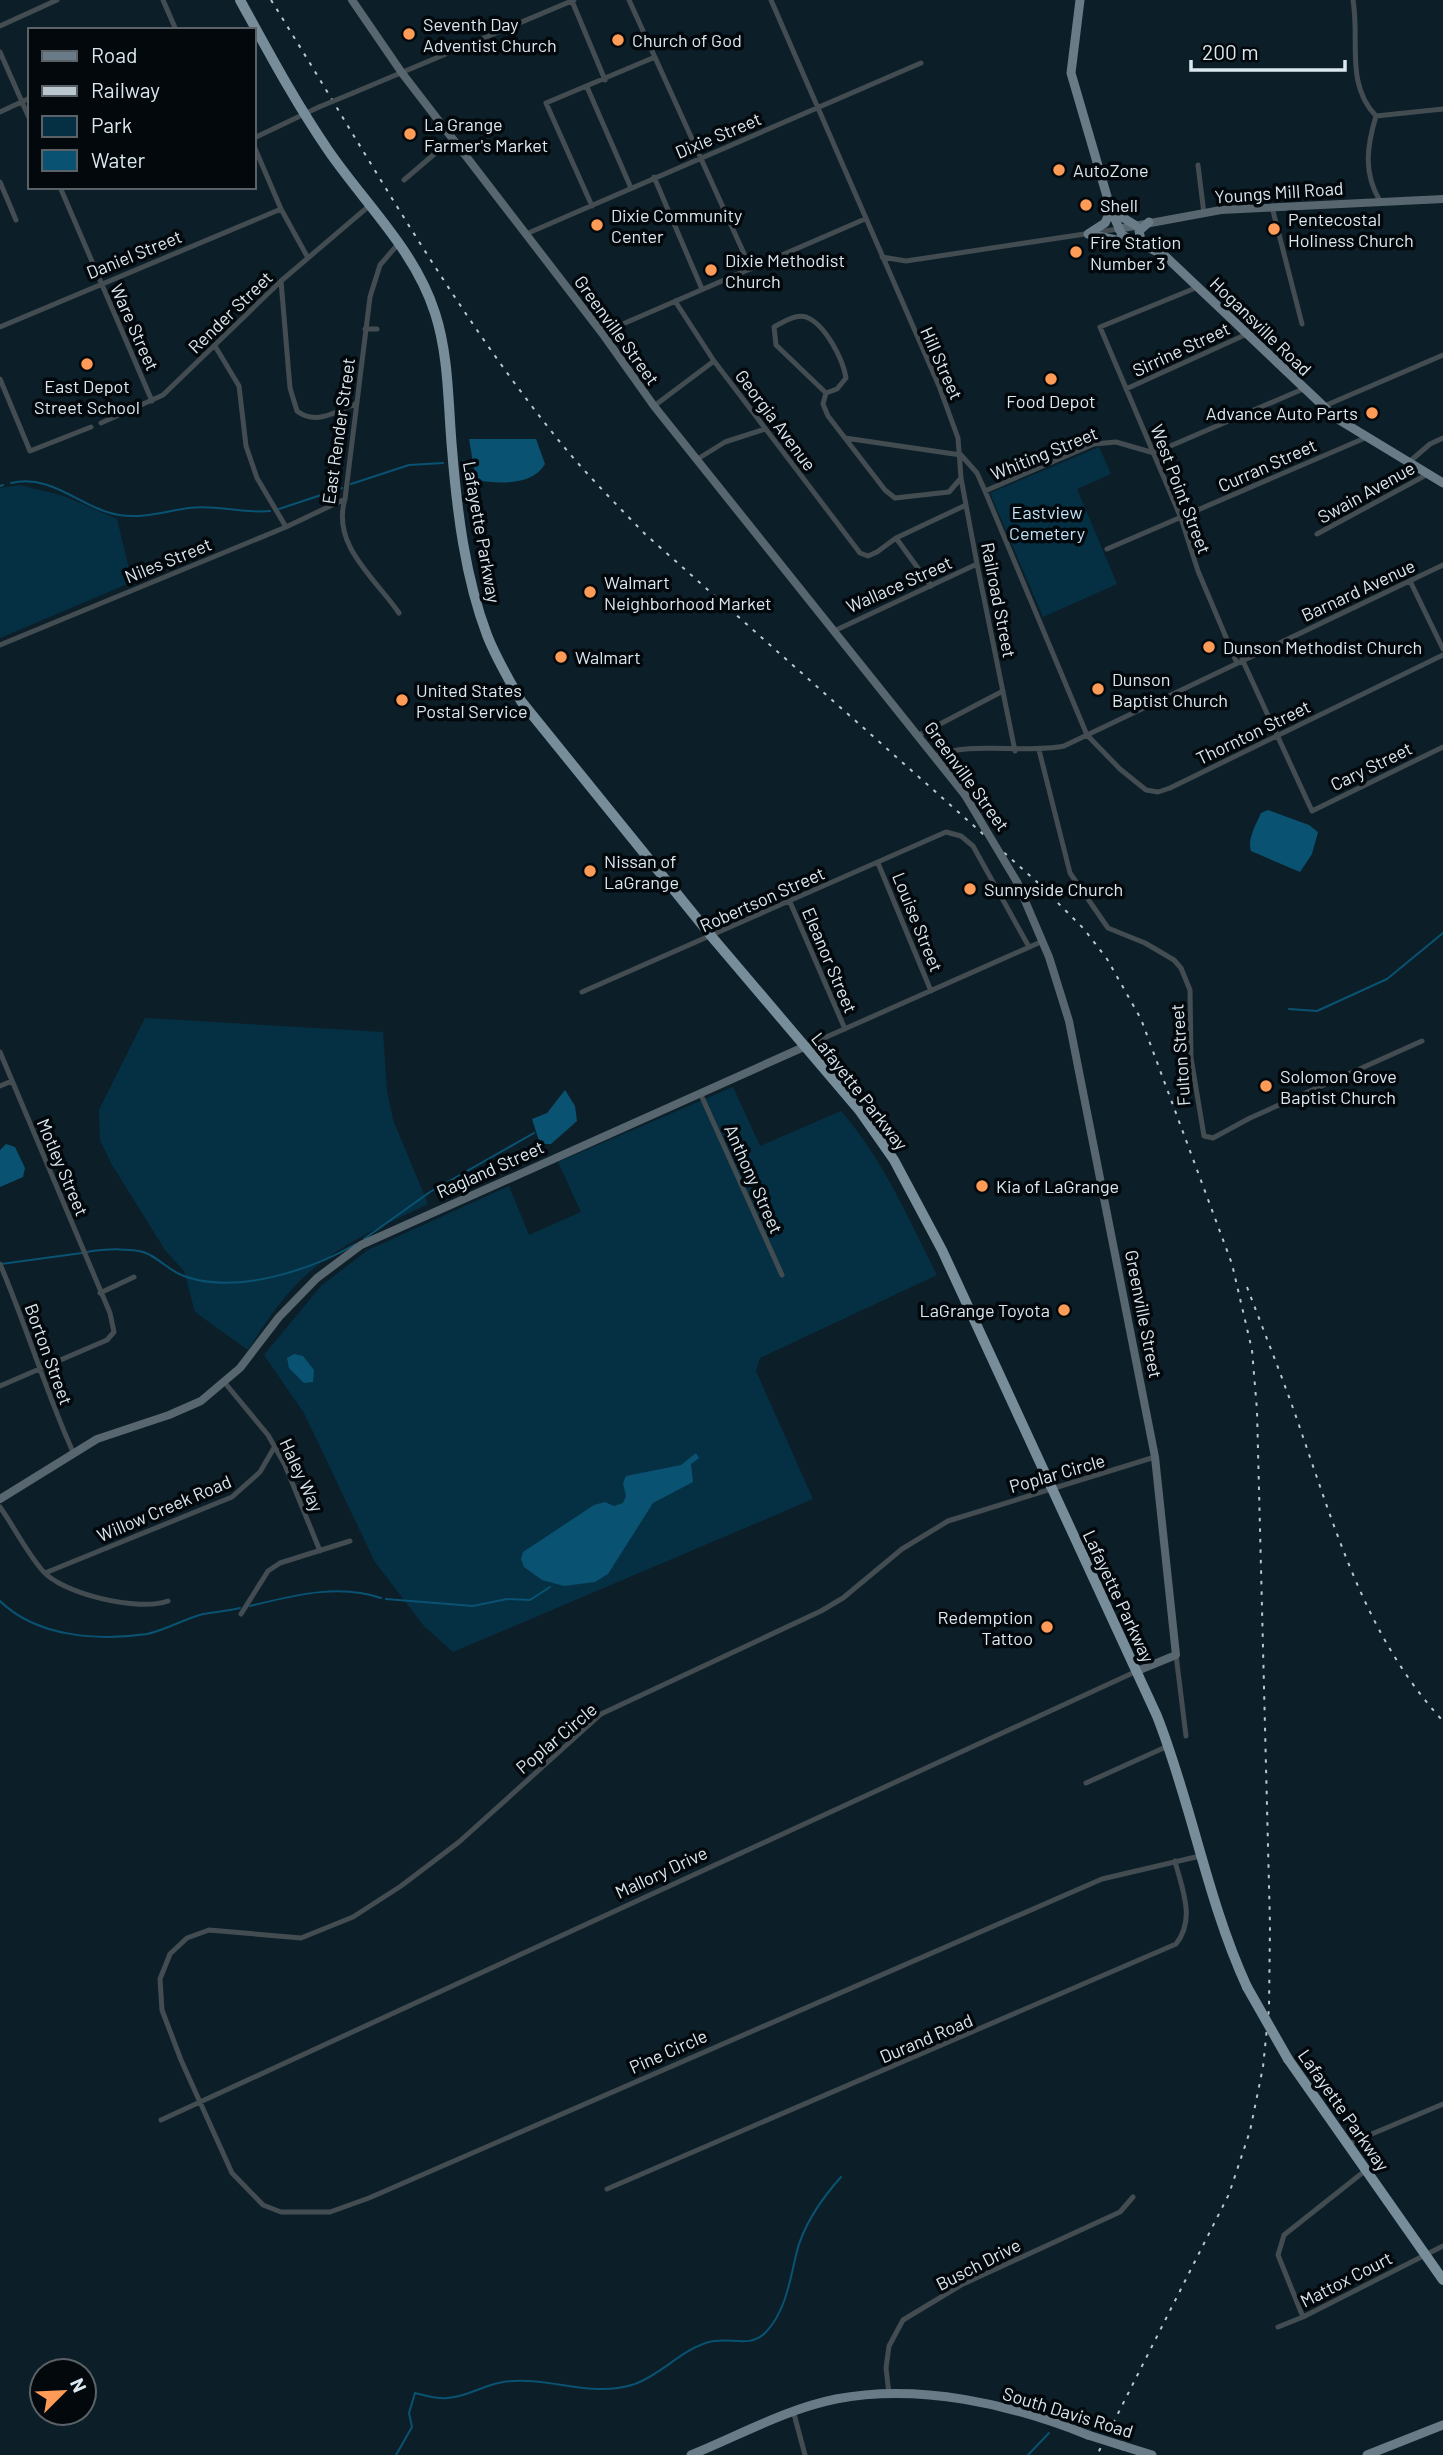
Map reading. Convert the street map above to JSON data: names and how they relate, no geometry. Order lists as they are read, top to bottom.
{
  "streets": {
    "highway": ["Lafayette Parkway"],
    "main road": ["Hogansville Road", "South Davis Road"],
    "street": [
      "Dixie Street",
      "Youngs Mill Road",
      "Daniel Street",
      "Render Street",
      "Ware Street",
      "Greenville Street",
      "Sirrine Street",
      "Hill Street",
      "Georgia Avenue",
      "East Render Street",
      "Whiting Street",
      "Curran Street",
      "West Point Street",
      "Swain Avenue",
      "Niles Street",
      "Wallace Street",
      "Barnard Avenue",
      "Railroad Street",
      "Thornton Street",
      "Cary Street",
      "Robertson Street",
      "Louise Street",
      "Eleanor Street",
      "Fulton Street",
      "Motley Street",
      "Ragland Street",
      "Anthony Street",
      "Borton Street",
      "Poplar Circle",
      "Haley Way",
      "Willow Creek Road",
      "Mallory Drive",
      "Durand Road",
      "Pine Circle",
      "Busch Drive",
      "Mattox Court"
    ]
  },
  "crossings": [
    ["Dixie Street", "Greenville Street"],
    ["Dixie Street", "Hill Street"],
    ["Youngs Mill Road", "Hogansville Road"],
    ["Daniel Street", "Ware Street"],
    ["Render Street", "Ware Street"],
    ["Render Street", "Lafayette Parkway"],
    ["Hogansville Road", "Sirrine Street"],
    ["Hogansville Road", "Curran Street"],
    ["Hogansville Road", "West Point Street"],
    ["Hogansville Road", "Swain Avenue"],
    ["Greenville Street", "Wallace Street"],
    ["Greenville Street", "Barnard Avenue"],
    ["Greenville Street", "Ragland Street"],
    ["Greenville Street", "Poplar Circle"],
    ["Greenville Street", "Mallory Drive"],
    ["Sirrine Street", "West Point Street"],
    ["Hill Street", "Whiting Street"],
    ["Hill Street", "Barnard Avenue"],
    ["Hill Street", "Railroad Street"],
    ["Hill Street", "Thornton Street"],
    ["East Render Street", "Lafayette Parkway"],
    ["East Render Street", "Niles Street"],
    ["Whiting Street", "West Point Street"],
    ["Curran Street", "West Point Street"],
    ["West Point Street", "Barnard Avenue"],
    ["West Point Street", "Thornton Street"],
    ["West Point Street", "Cary Street"],
    ["Lafayette Parkway", "Robertson Street"],
    ["Lafayette Parkway", "Ragland Street"],
    ["Lafayette Parkway", "Poplar Circle"],
    ["Lafayette Parkway", "Mallory Drive"],
    ["Lafayette Parkway", "Pine Circle"],
    ["Lafayette Parkway", "Mattox Court"],
    ["Wallace Street", "Railroad Street"],
    ["Barnard Avenue", "Railroad Street"],
    ["Barnard Avenue", "Thornton Street"],
    ["Barnard Avenue", "Fulton Street"],
    ["Robertson Street", "Louise Street"],
    ["Robertson Street", "Eleanor Street"],
    ["Robertson Street", "Ragland Street"],
    ["Louise Street", "Ragland Street"],
    ["Eleanor Street", "Ragland Street"],
    ["Motley Street", "Borton Street"],
    ["Ragland Street", "Anthony Street"],
    ["Ragland Street", "Borton Street"],
    ["Ragland Street", "Haley Way"],
    ["Poplar Circle", "Mallory Drive"],
    ["Poplar Circle", "Pine Circle"],
    ["Haley Way", "Willow Creek Road"],
    ["Mallory Drive", "Pine Circle"],
    ["Durand Road", "Pine Circle"],
    ["Busch Drive", "South Davis Road"]
  ],
  "parks": ["Eastview Cemetery"],
  "places": [
    "Seventh Day Adventist Church",
    "Church of God",
    "La Grange Farmer's Market",
    "AutoZone",
    "Shell",
    "Dixie Community Center",
    "Pentecostal Holiness Church",
    "Fire Station Number 3",
    "Dixie Methodist Church",
    "East Depot Street School",
    "Food Depot",
    "Advance Auto Parts",
    "Walmart Neighborhood Market",
    "Dunson Methodist Church",
    "Walmart",
    "Dunson Baptist Church",
    "United States Postal Service",
    "Nissan of LaGrange",
    "Sunnyside Church",
    "Solomon Grove Baptist Church",
    "Kia of LaGrange",
    "LaGrange Toyota",
    "Redemption Tattoo"
  ],
  "legend": [
    "Road",
    "Railway",
    "Park",
    "Water"
  ],
  "scale_bar": "200 m",
  "north": "top right"
}
